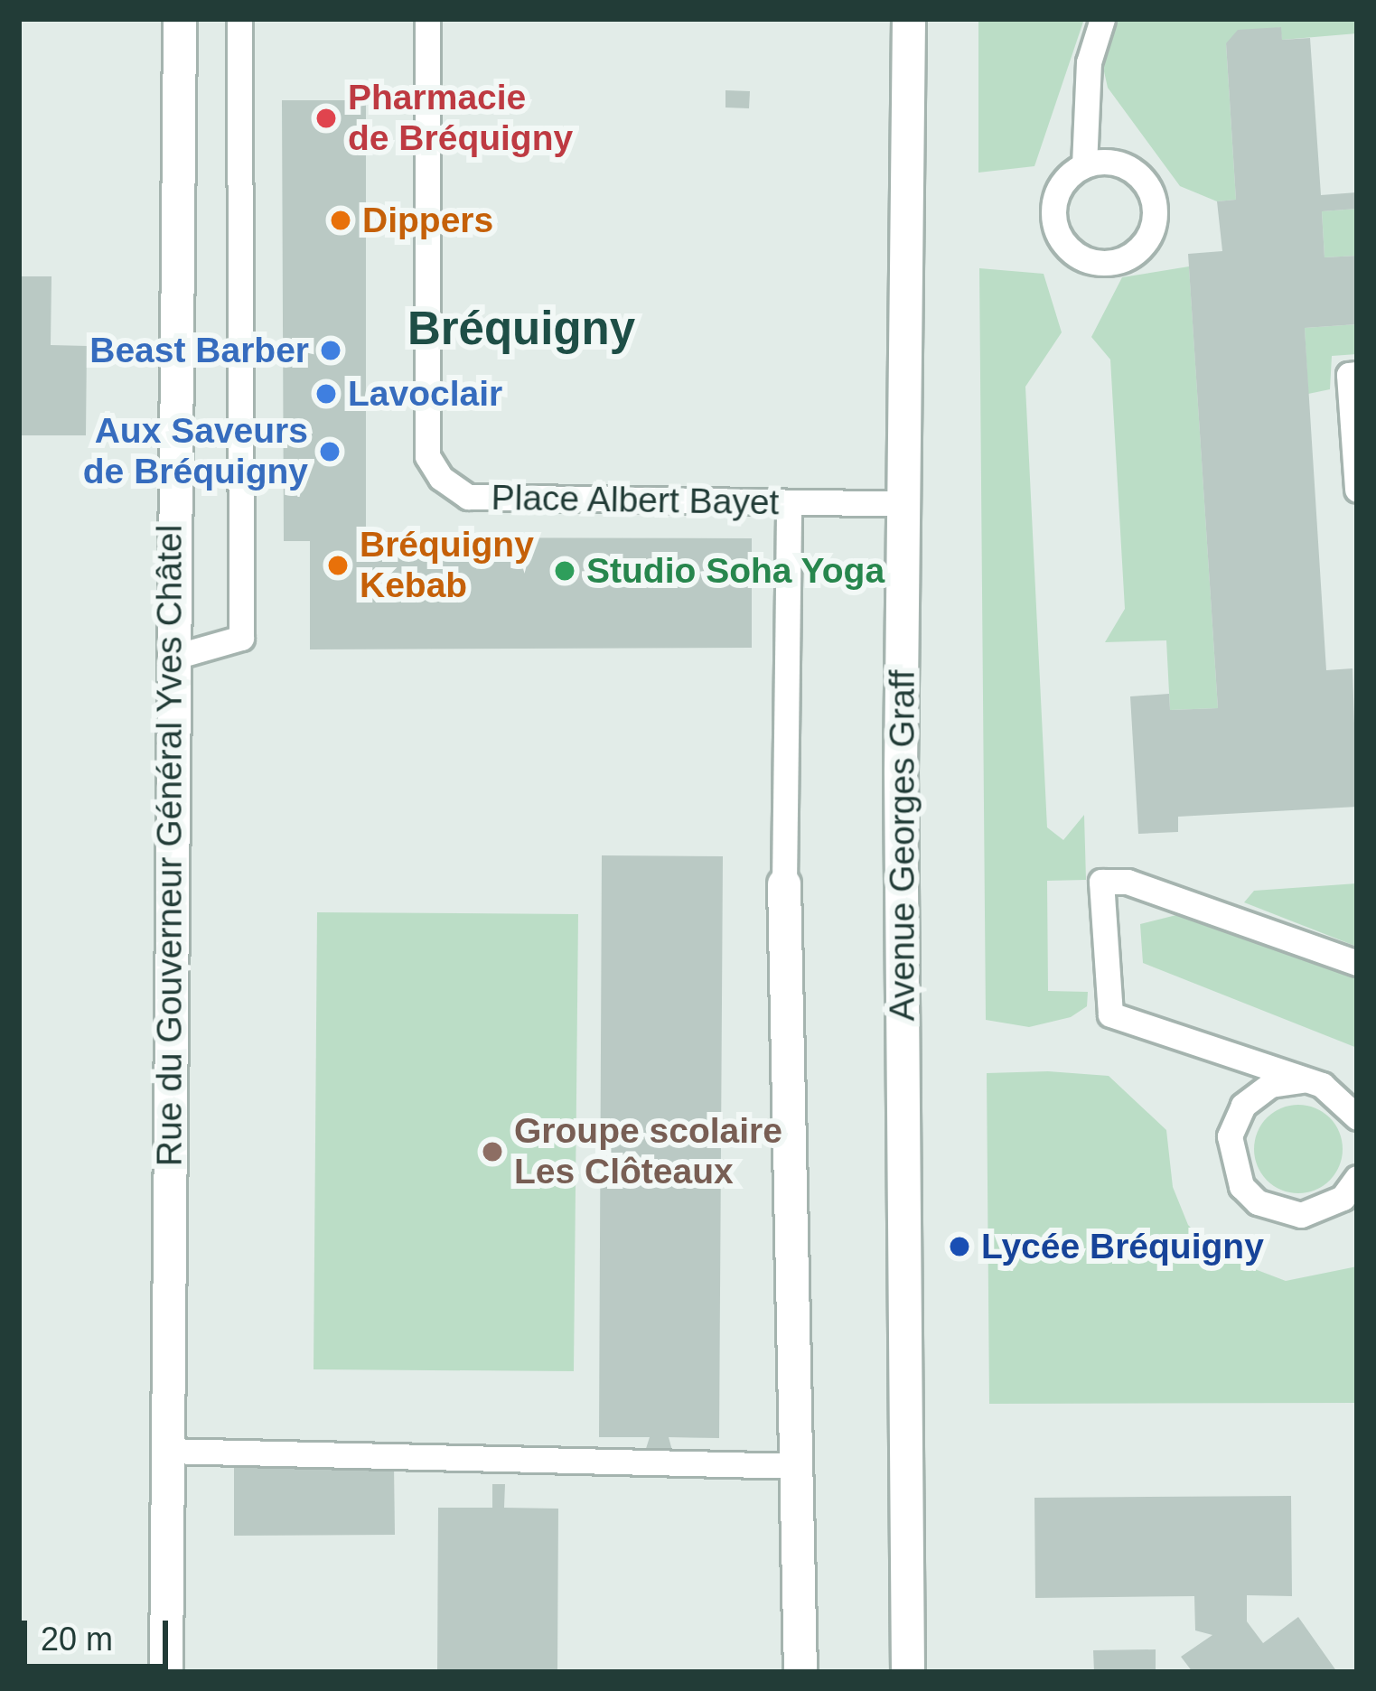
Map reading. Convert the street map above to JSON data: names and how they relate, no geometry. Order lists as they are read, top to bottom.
{
  "streets": {
    "street": ["Rue du Gouverneur Général Yves Châtel", "Avenue Georges Graff"],
    "lane": ["Place Albert Bayet"]
  },
  "crossings": [
    ["Place Albert Bayet", "Avenue Georges Graff"]
  ],
  "districts": ["Bréquigny"],
  "places": [
    "Pharmacie de Bréquigny",
    "Dippers",
    "Beast Barber",
    "Lavoclair",
    "Aux Saveurs de Bréquigny",
    "Bréquigny Kebab",
    "Studio Soha Yoga",
    "Groupe scolaire Les Clôteaux",
    "Lycée Bréquigny"
  ],
  "scale_bar": "20 m"
}
